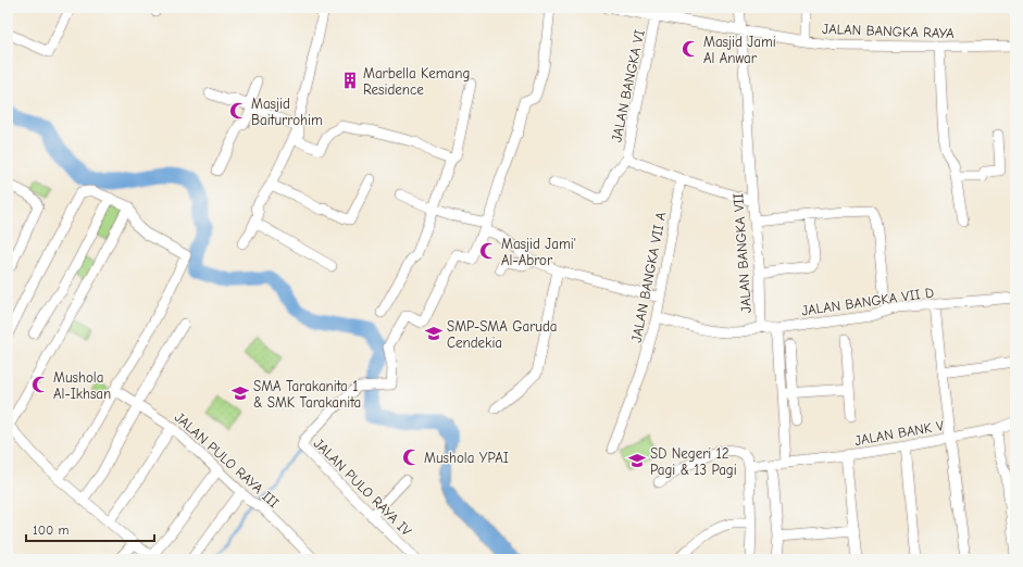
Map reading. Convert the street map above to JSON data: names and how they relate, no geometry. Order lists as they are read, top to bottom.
{
  "streets": {
    "street": [
      "JALAN BANGKA RAYA",
      "JALAN BANGKA VI",
      "JALAN BANGKA VII",
      "JALAN BANGKA VII A",
      "JALAN BANGKA VII D",
      "JALAN BANK V",
      "JALAN PULO RAYA III",
      "JALAN PULO RAYA IV"
    ]
  },
  "crossings": [
    ["JALAN BANGKA RAYA", "JALAN BANGKA VI"],
    ["JALAN BANGKA RAYA", "JALAN BANGKA VII"],
    ["JALAN BANGKA VI", "JALAN BANGKA VII A"],
    ["JALAN BANGKA VII", "JALAN BANGKA VII D"]
  ],
  "places": {
    "mosque": [
      "Masjid Jami Al Anwar",
      "Masjid Baiturrohim",
      "Masjid Jami' Al-Abror",
      "Mushola Al-Ikhsan",
      "Mushola YPAI"
    ],
    "building": ["Marbella Kemang Residence"],
    "school or university": ["SMP-SMA Garuda Cendekia", "SMA Tarakanita 1 & SMK Tarakanita", "SD Negeri 12 Pagi & 13 Pagi"]
  },
  "scale_bar": "100 m"
}
